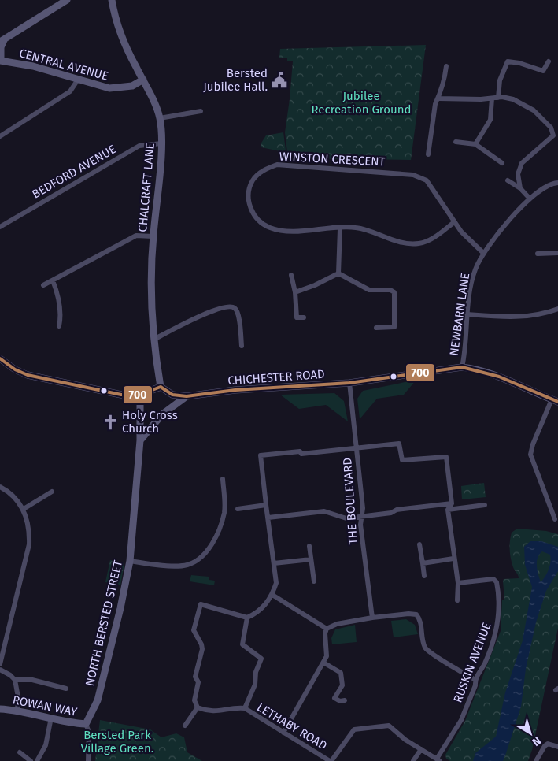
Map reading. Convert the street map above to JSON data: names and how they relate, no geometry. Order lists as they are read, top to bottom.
{
  "streets": {
    "street": [
      "CENTRAL AVENUE",
      "WINSTON CRESCENT",
      "BEDFORD AVENUE",
      "CHALCRAFT LANE",
      "NEWBARN LANE",
      "CHICHESTER ROAD",
      "THE BOULEVARD",
      "NORTH BERSTED STREET",
      "RUSKIN AVENUE",
      "ROWAN WAY",
      "LETHABY ROAD"
    ]
  },
  "crossings": [
    ["CENTRAL AVENUE", "CHALCRAFT LANE"],
    ["WINSTON CRESCENT", "NEWBARN LANE"],
    ["BEDFORD AVENUE", "CHALCRAFT LANE"],
    ["CHALCRAFT LANE", "CHICHESTER ROAD"],
    ["NEWBARN LANE", "CHICHESTER ROAD"],
    ["CHICHESTER ROAD", "THE BOULEVARD"],
    ["NORTH BERSTED STREET", "ROWAN WAY"],
    ["RUSKIN AVENUE", "LETHABY ROAD"]
  ],
  "parks": ["Jubilee Recreation Ground", "Bersted Park Village Green."],
  "places": {
    "public building": ["Bersted Jubilee Hall."],
    "church": ["Holy Cross Church"]
  },
  "lines": ["transit line 700"],
  "north": "bottom right"
}
